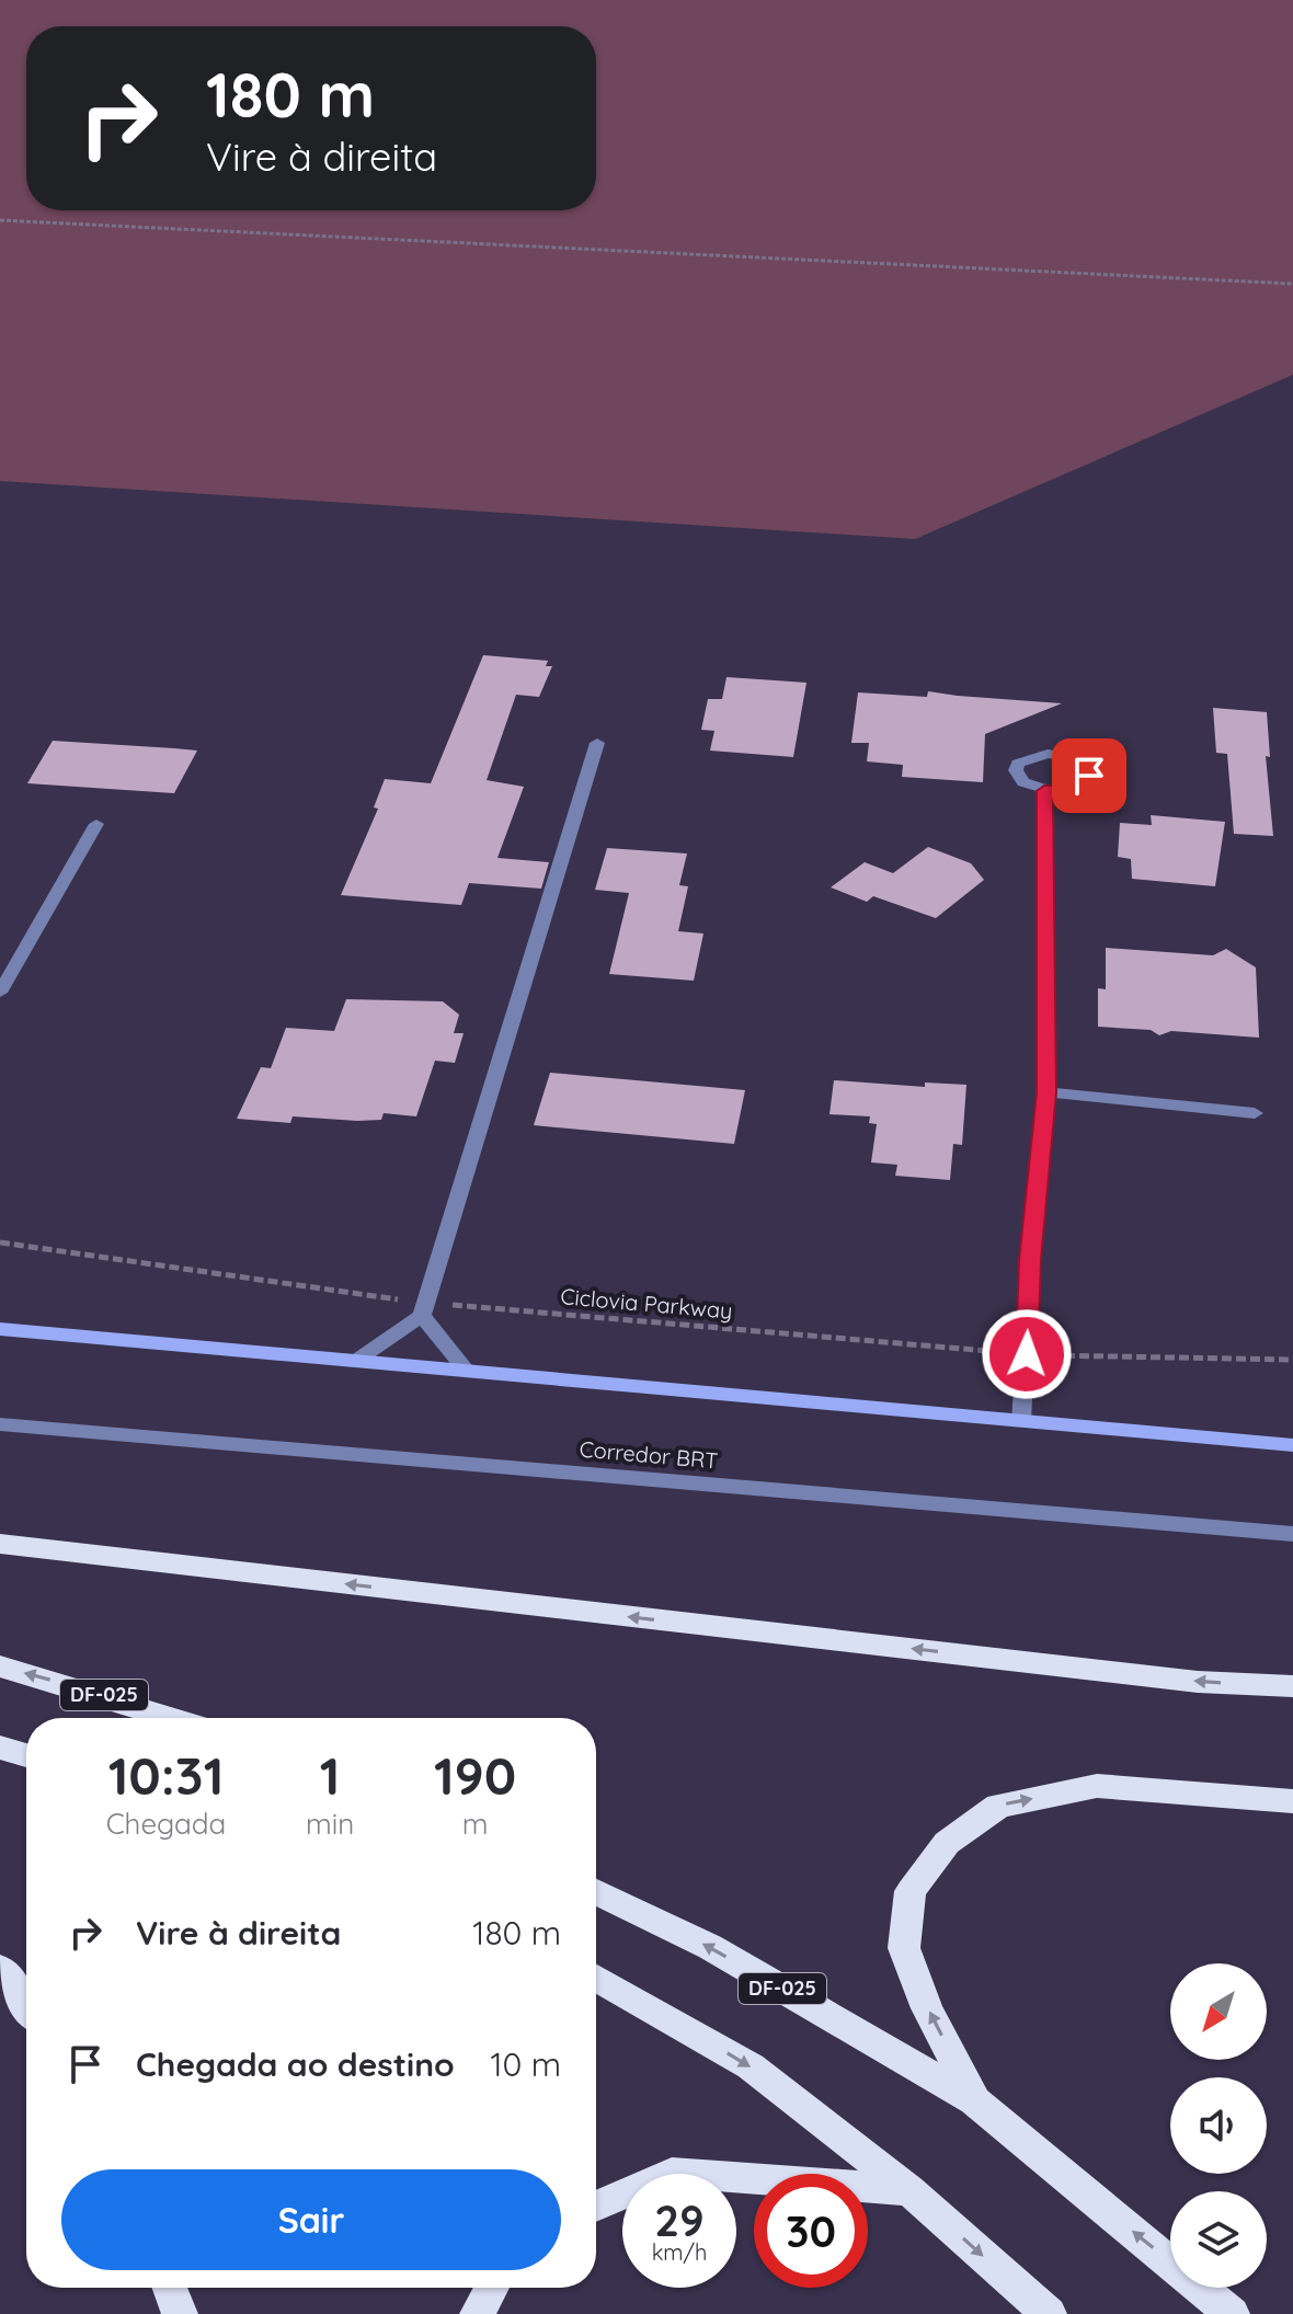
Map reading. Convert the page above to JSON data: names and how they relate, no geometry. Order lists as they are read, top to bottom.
{
  "streets": {
    "highway": ["DF-025"],
    "street": ["Corredor BRT"],
    "path": ["Ciclovia Parkway"]
  },
  "north": "bottom left",
  "page": {
    "turn": ["180 m", "Vire à direita"],
    "eta": [
      "10:31",
      "Chegada",
      "1",
      "min",
      "190",
      "m"
    ],
    "list": [
      {
        "name": "Vire à direita",
        "value": "180 m"
      },
      {
        "name": "Chegada ao destino",
        "value": "10 m"
      }
    ],
    "buttons": "Sair",
    "speed": "29 km/h",
    "limit": "30"
  }
}
